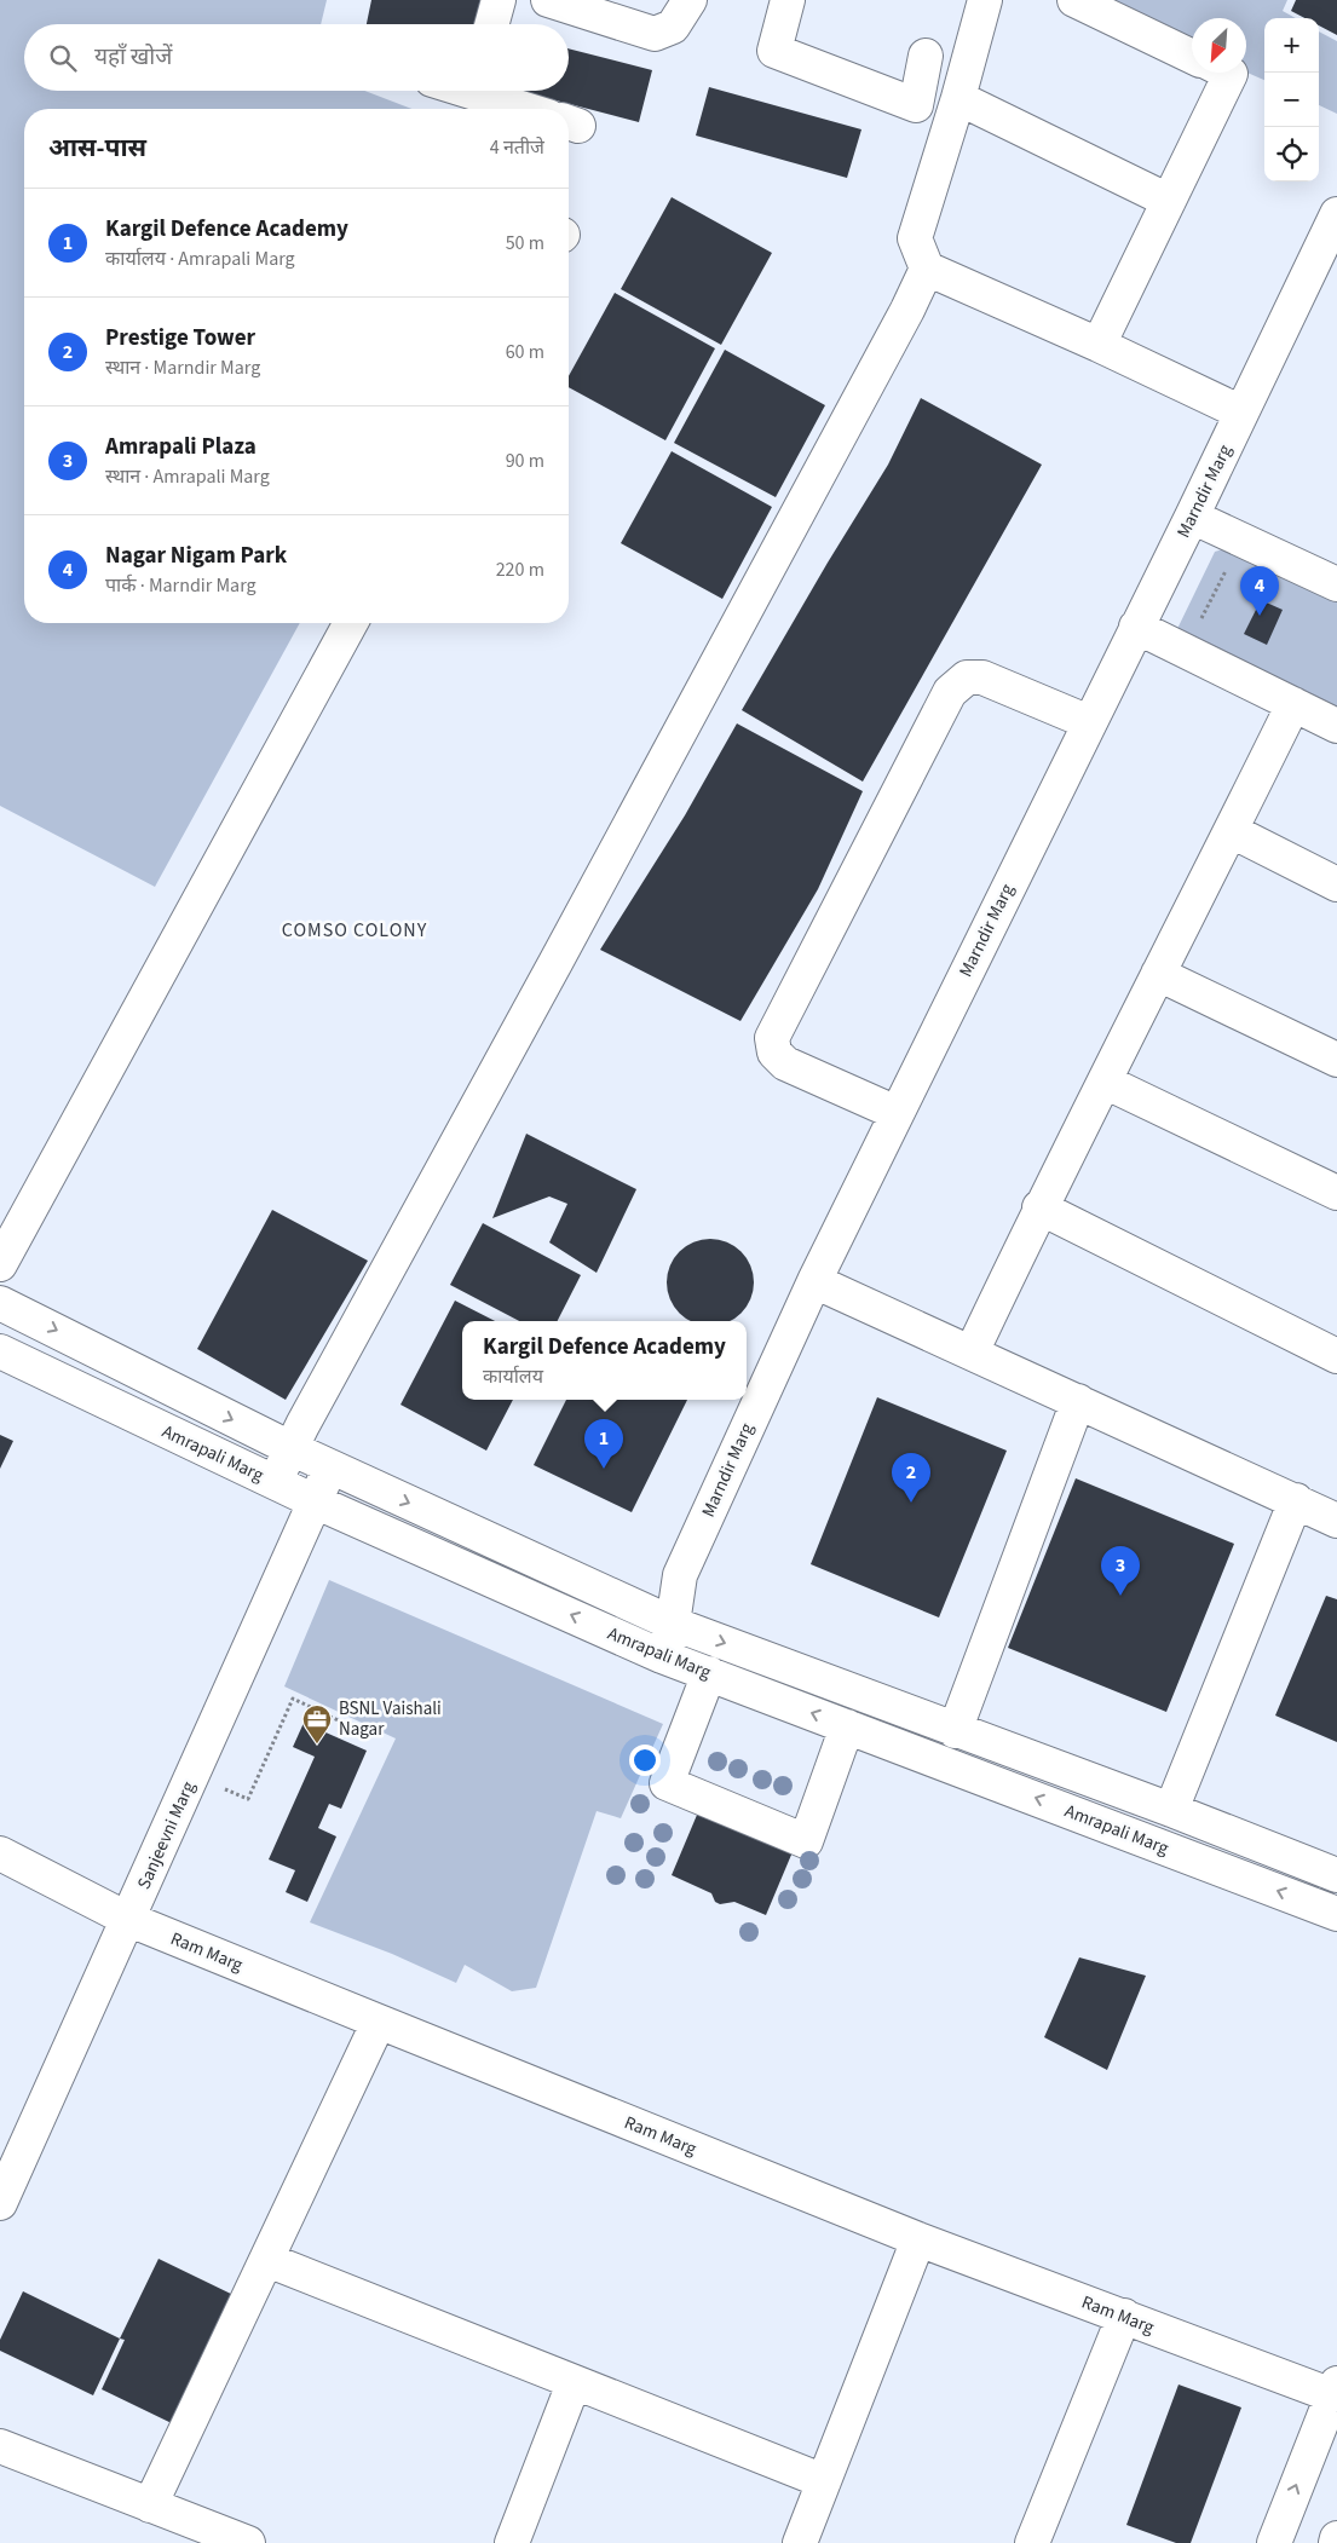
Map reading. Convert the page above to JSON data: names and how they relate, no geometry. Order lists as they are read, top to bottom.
{
  "streets": {
    "street": [
      "Marndir Marg",
      "Amrapali Marg",
      "Sanjeevni Marg",
      "Ram Marg"
    ]
  },
  "crossings": [
    ["Marndir Marg", "Amrapali Marg"],
    ["Amrapali Marg", "Sanjeevni Marg"],
    ["Sanjeevni Marg", "Ram Marg"]
  ],
  "districts": ["COMSO COLONY"],
  "places": {
    "office": ["BSNL Vaishali Nagar"]
  },
  "north": "bottom left",
  "page": {
    "map_buttons": ["+", "−"],
    "search": "यहाँ खोजें",
    "heading": ["आस-पास", "4 नतीजे"],
    "list": [
      {
        "mark": "1",
        "name": "Kargil Defence Academy",
        "note": "कार्यालय · Amrapali Marg",
        "value": "50 m"
      },
      {
        "mark": "2",
        "name": "Prestige Tower",
        "note": "स्थान · Marndir Marg",
        "value": "60 m"
      },
      {
        "mark": "3",
        "name": "Amrapali Plaza",
        "note": "स्थान · Amrapali Marg",
        "value": "90 m"
      },
      {
        "mark": "4",
        "name": "Nagar Nigam Park",
        "note": "पार्क · Marndir Marg",
        "value": "220 m"
      }
    ],
    "pins": [
      "4",
      "1",
      "2",
      "3"
    ],
    "popup": ["Kargil Defence Academy", "कार्यालय"]
  }
}
